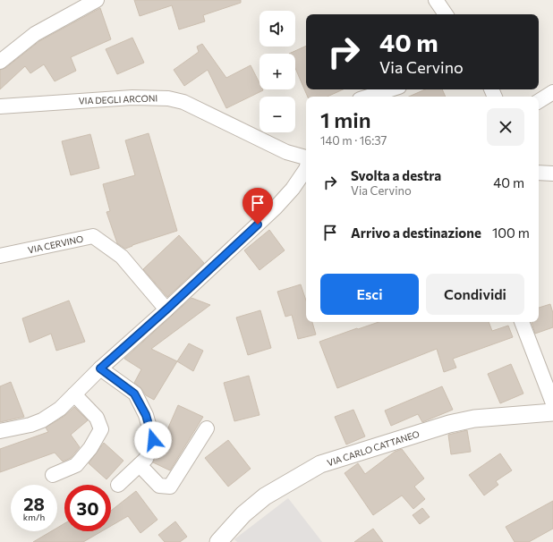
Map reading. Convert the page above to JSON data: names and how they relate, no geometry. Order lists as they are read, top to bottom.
{
  "streets": {
    "street": ["VIA DEGLI ARCONI", "VIA CERVINO", "VIA CARLO CATTANEO"]
  },
  "page": {
    "map_buttons": ["+", "−"],
    "turn": ["40 m", "Via Cervino"],
    "heading": ["1 min", "140 m · 16:37"],
    "list": [
      {
        "name": "Svolta a destra",
        "note": "Via Cervino",
        "value": "40 m"
      },
      {
        "name": "Arrivo a destinazione",
        "value": "100 m"
      }
    ],
    "buttons": ["Esci", "Condividi"],
    "speed": "28 km/h",
    "limit": "30"
  }
}
